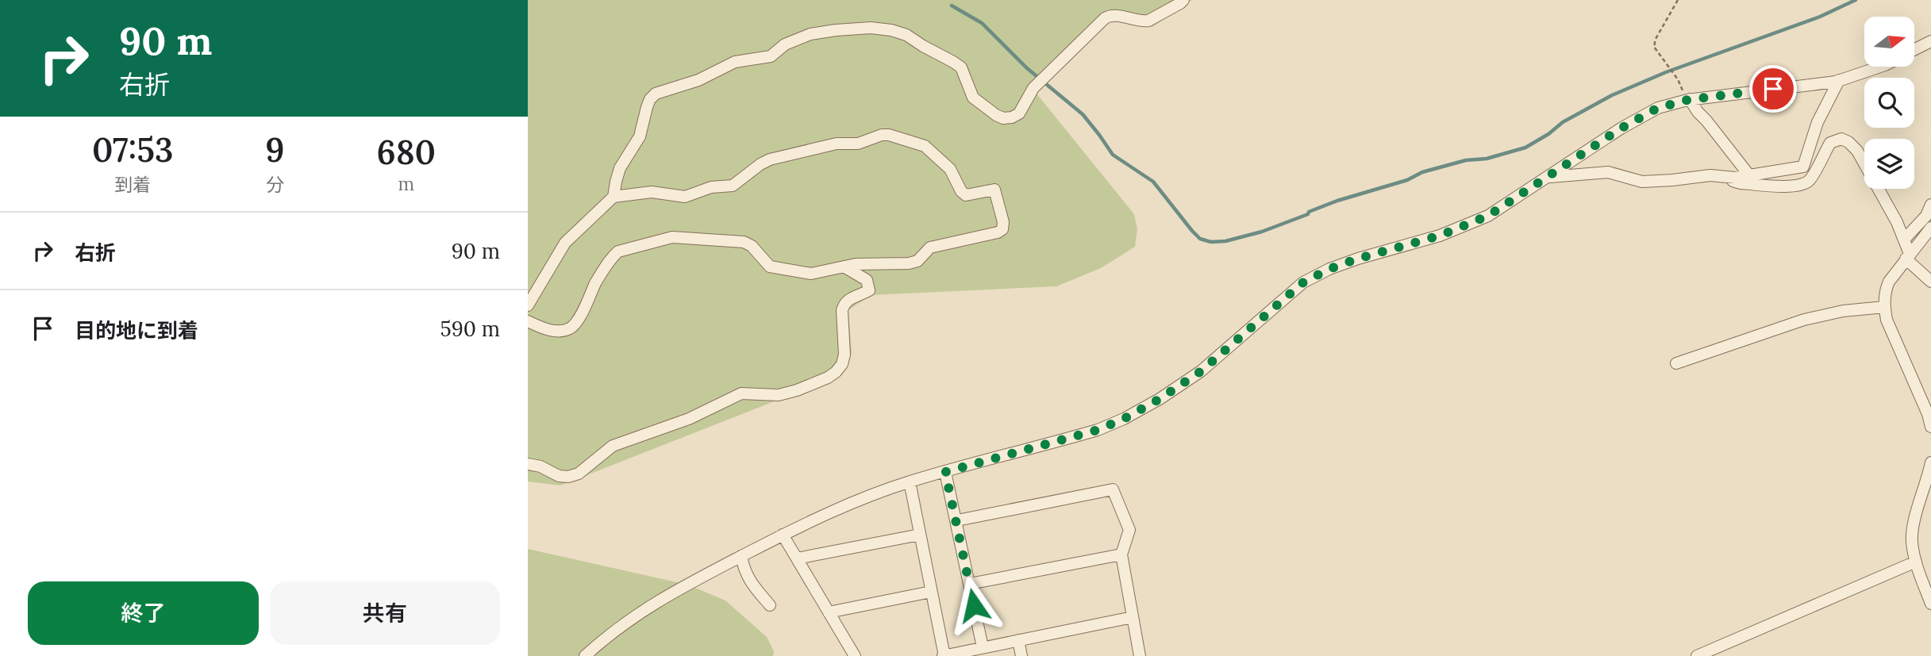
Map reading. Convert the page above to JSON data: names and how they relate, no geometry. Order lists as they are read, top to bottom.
{
  "north": "right",
  "page": {
    "turn": ["90 m", "右折"],
    "eta": [
      "07:53",
      "到着",
      "9",
      "分",
      "680",
      "m"
    ],
    "list": [
      {
        "name": "右折",
        "value": "90 m"
      },
      {
        "name": "目的地に到着",
        "value": "590 m"
      }
    ],
    "buttons": ["終了", "共有"]
  }
}
